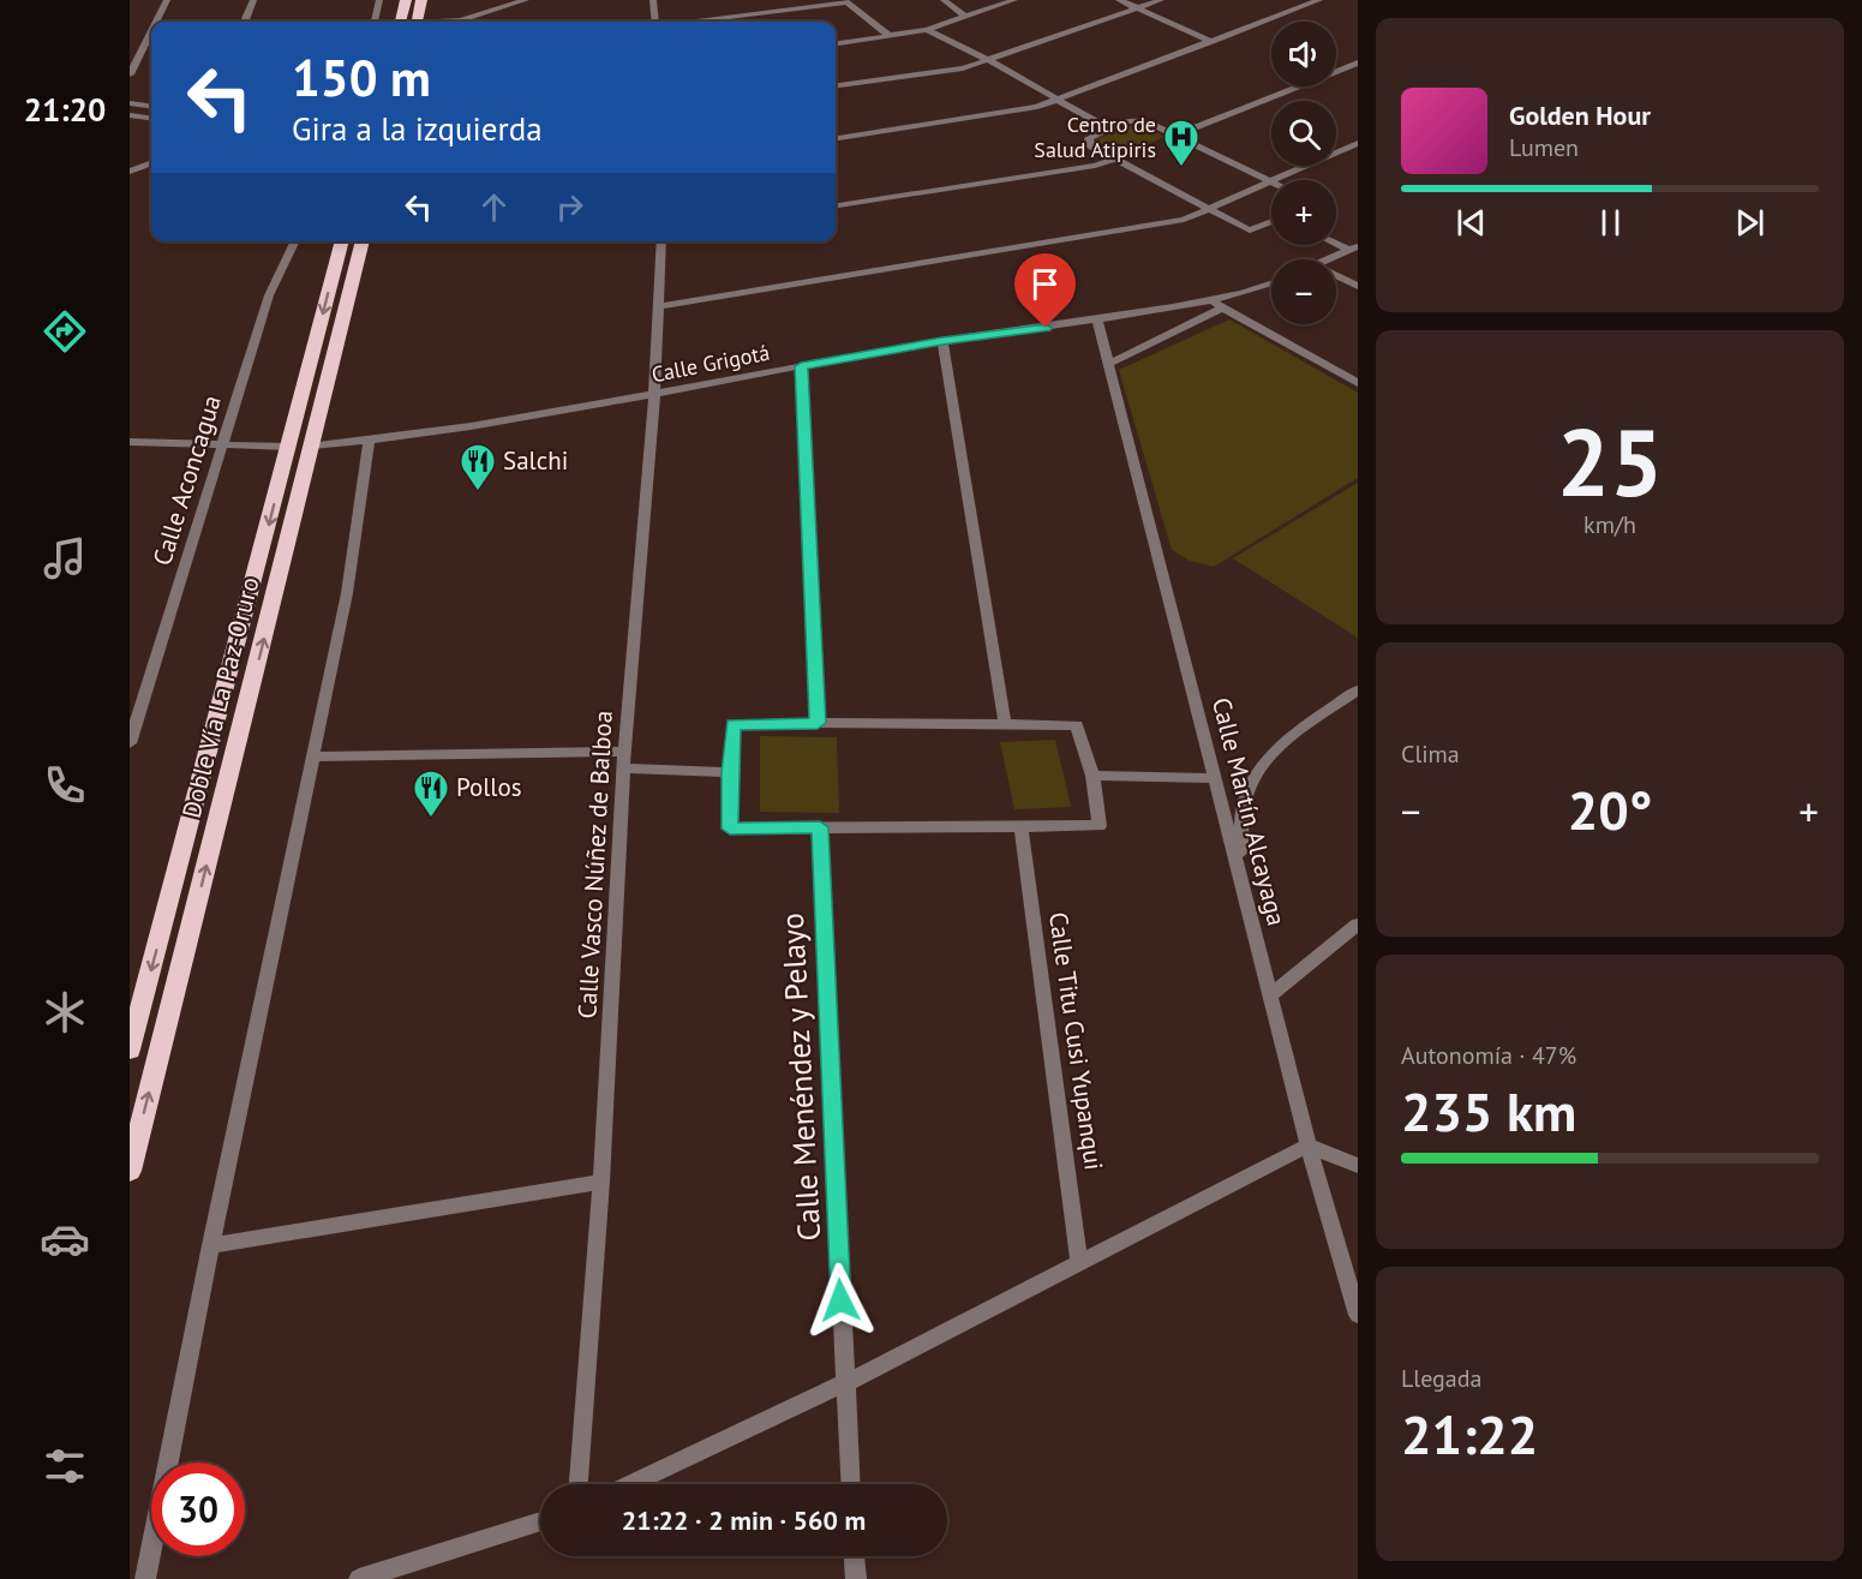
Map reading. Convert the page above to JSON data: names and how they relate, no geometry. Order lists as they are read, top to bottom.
{
  "streets": {
    "highway": ["Doble Vía La Paz-Oruro"],
    "street": [
      "Calle Grigotá",
      "Calle Aconcagua",
      "Calle Martín Alcayaga",
      "Calle Vasco Núñez de Balboa",
      "Calle Titu Cusi Yupanqui",
      "Calle Menéndez y Pelayo"
    ]
  },
  "crossings": [
    ["Calle Grigotá", "Doble Vía La Paz-Oruro"],
    ["Calle Grigotá", "Calle Martín Alcayaga"],
    ["Calle Grigotá", "Calle Vasco Núñez de Balboa"]
  ],
  "places": {
    "hospital": ["Centro de Salud Atipiris"],
    "restaurant": ["Salchi", "Pollos"]
  },
  "page": {
    "tabs": "21:20",
    "map_buttons": ["+", "−"],
    "turn": ["150 m", "Gira a la izquierda"],
    "song": ["Golden Hour", "Lumen"],
    "tile": [
      ["25", "km/h"],
      "Clima",
      ["Autonomía · 47%", "235 km"],
      ["Llegada", "21:22"]
    ],
    "heat": ["−", "20°", "+"],
    "limit": "30",
    "trip": "21:22 · 2 min · 560 m"
  }
}
